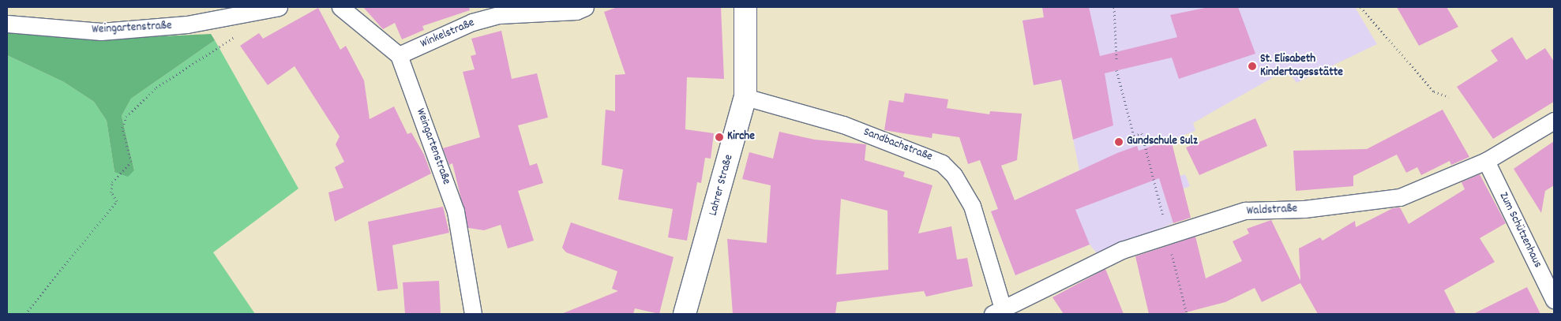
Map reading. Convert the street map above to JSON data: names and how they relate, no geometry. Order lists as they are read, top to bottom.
{
  "streets": {
    "street": [
      "Weingartenstraße",
      "Winkelstraße",
      "Sandbachstraße",
      "Lahrer Straße",
      "Waldstraße",
      "Zum Schützenhaus"
    ]
  },
  "crossings": [
    ["Weingartenstraße", "Winkelstraße"],
    ["Sandbachstraße", "Lahrer Straße"],
    ["Sandbachstraße", "Waldstraße"],
    ["Waldstraße", "Zum Schützenhaus"]
  ],
  "places": ["St. Elisabeth Kindertagesstätte", "Kirche", "Gundschule Sulz"]
}
